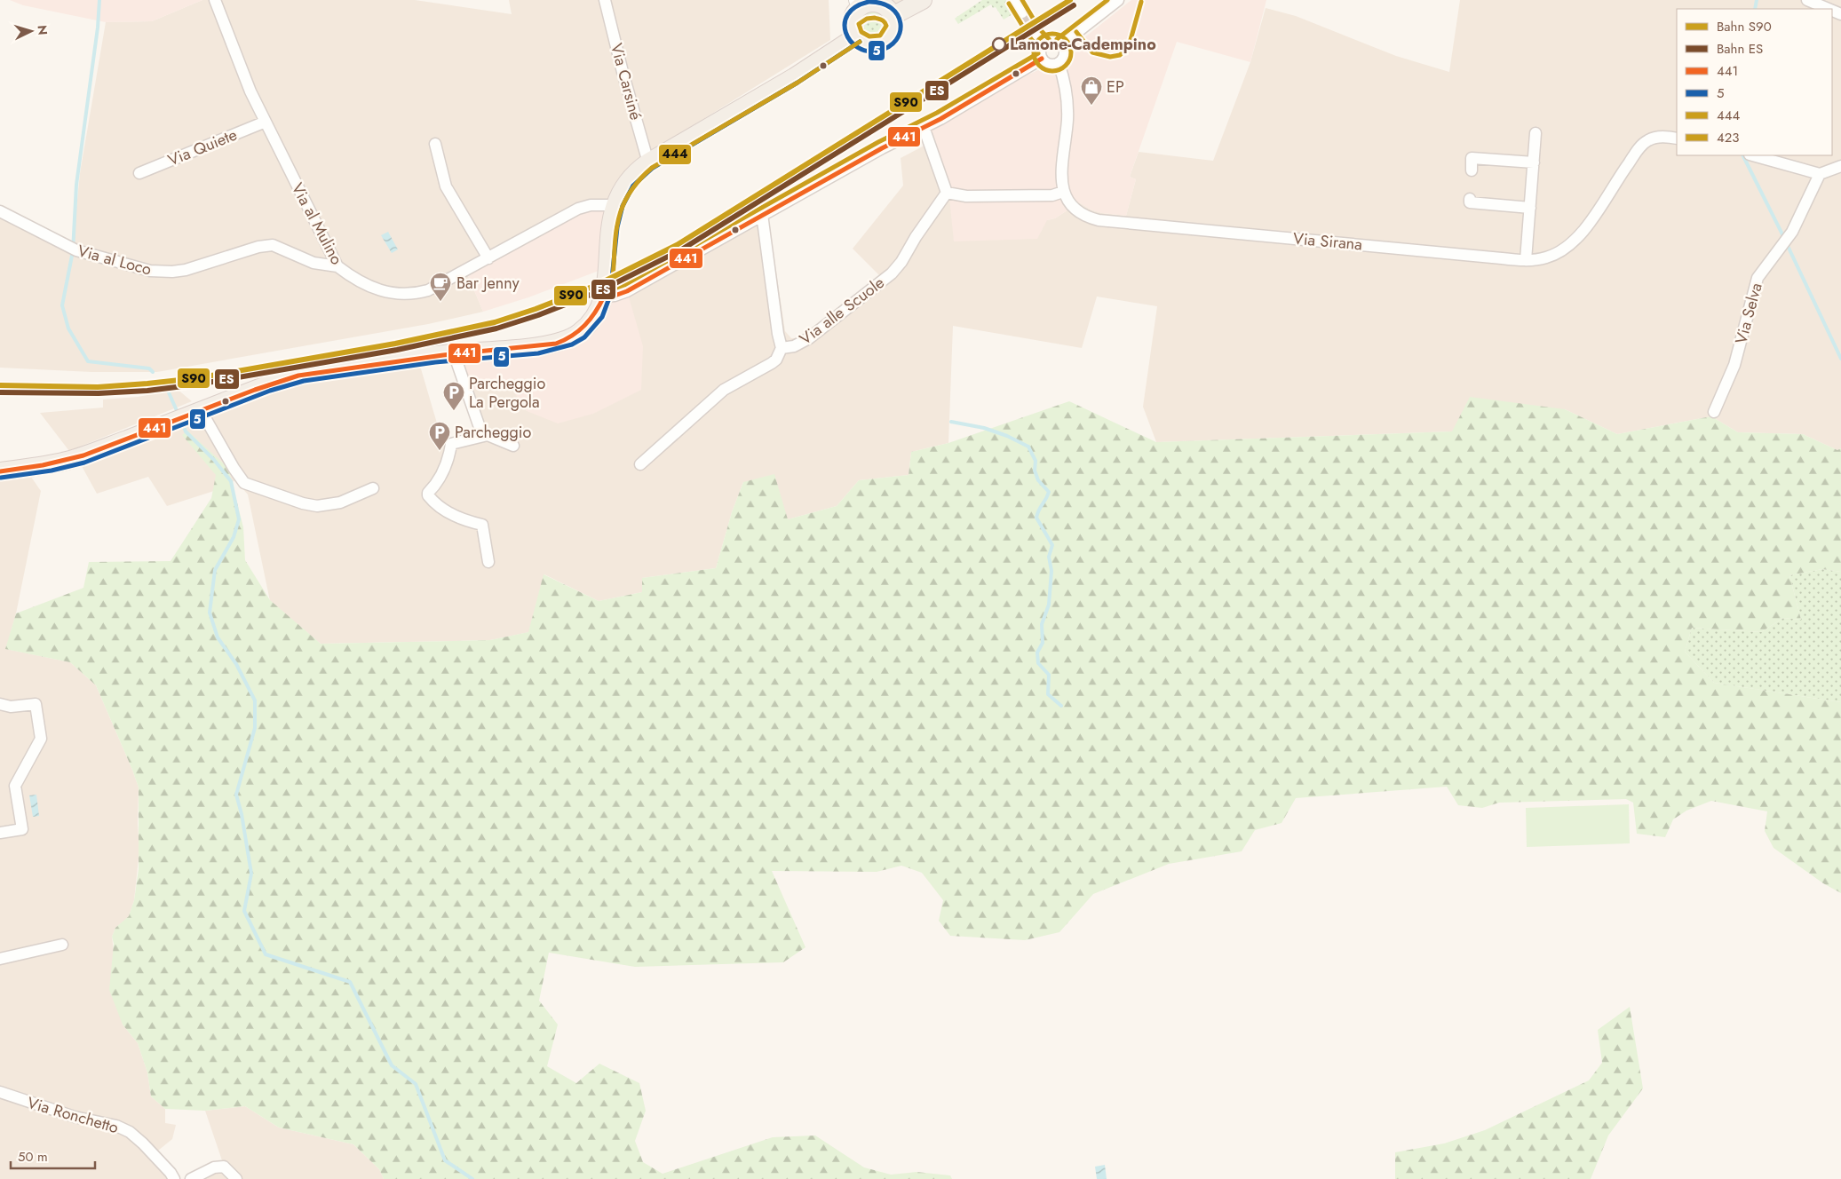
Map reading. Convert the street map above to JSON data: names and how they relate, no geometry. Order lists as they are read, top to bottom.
{
  "streets": {
    "street": [
      "Via Carsiné",
      "Via Quiete",
      "Via al Mulino",
      "Via Sirana",
      "Via al Loco",
      "Via alle Scuole",
      "Via Selva",
      "Via Ronchetto"
    ]
  },
  "crossings": [
    ["Via Quiete", "Via al Mulino"],
    ["Via al Mulino", "Via al Loco"]
  ],
  "places": {
    "other": ["Lamone-Cadempino"],
    "shop": ["EP"],
    "cafe": ["Bar Jenny"],
    "parking": ["Parcheggio La Pergola", "Parcheggio"]
  },
  "lines": [
    "rail line S90",
    "transit line 444",
    "transit line 5",
    "transit line 423",
    "rail line ES",
    "transit line 441"
  ],
  "legend": [
    "Bahn S90",
    "Bahn ES",
    "441",
    "5",
    "444",
    "423"
  ],
  "scale_bar": "50 m",
  "north": "right"
}
